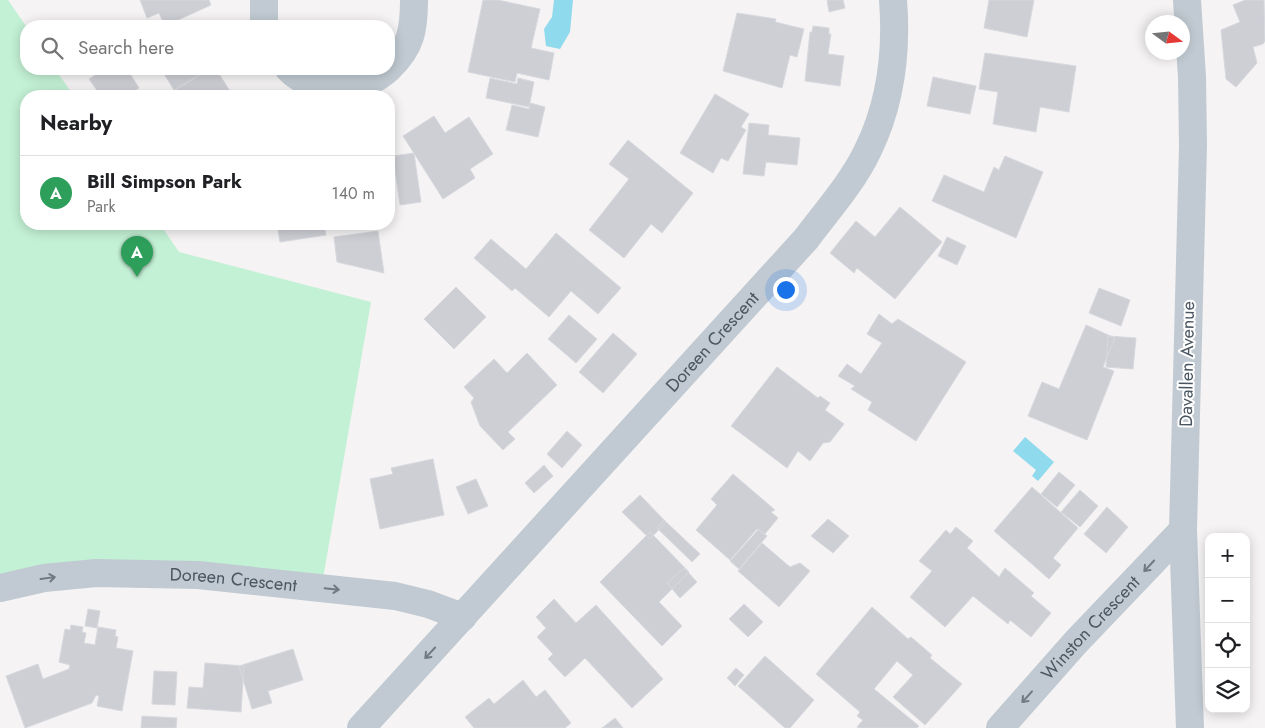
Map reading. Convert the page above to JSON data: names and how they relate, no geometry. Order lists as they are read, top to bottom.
{
  "streets": {
    "street": ["Doreen Crescent", "Davallen Avenue", "Winston Crescent"]
  },
  "crossings": [
    ["Davallen Avenue", "Winston Crescent"]
  ],
  "one_way": ["Winston Crescent"],
  "north": "right",
  "page": {
    "search": "Search here",
    "heading": "Nearby",
    "list": [
      {
        "mark": "A",
        "name": "Bill Simpson Park",
        "note": "Park",
        "value": "140 m"
      }
    ],
    "pins": "A",
    "map_buttons": ["+", "−"]
  }
}
